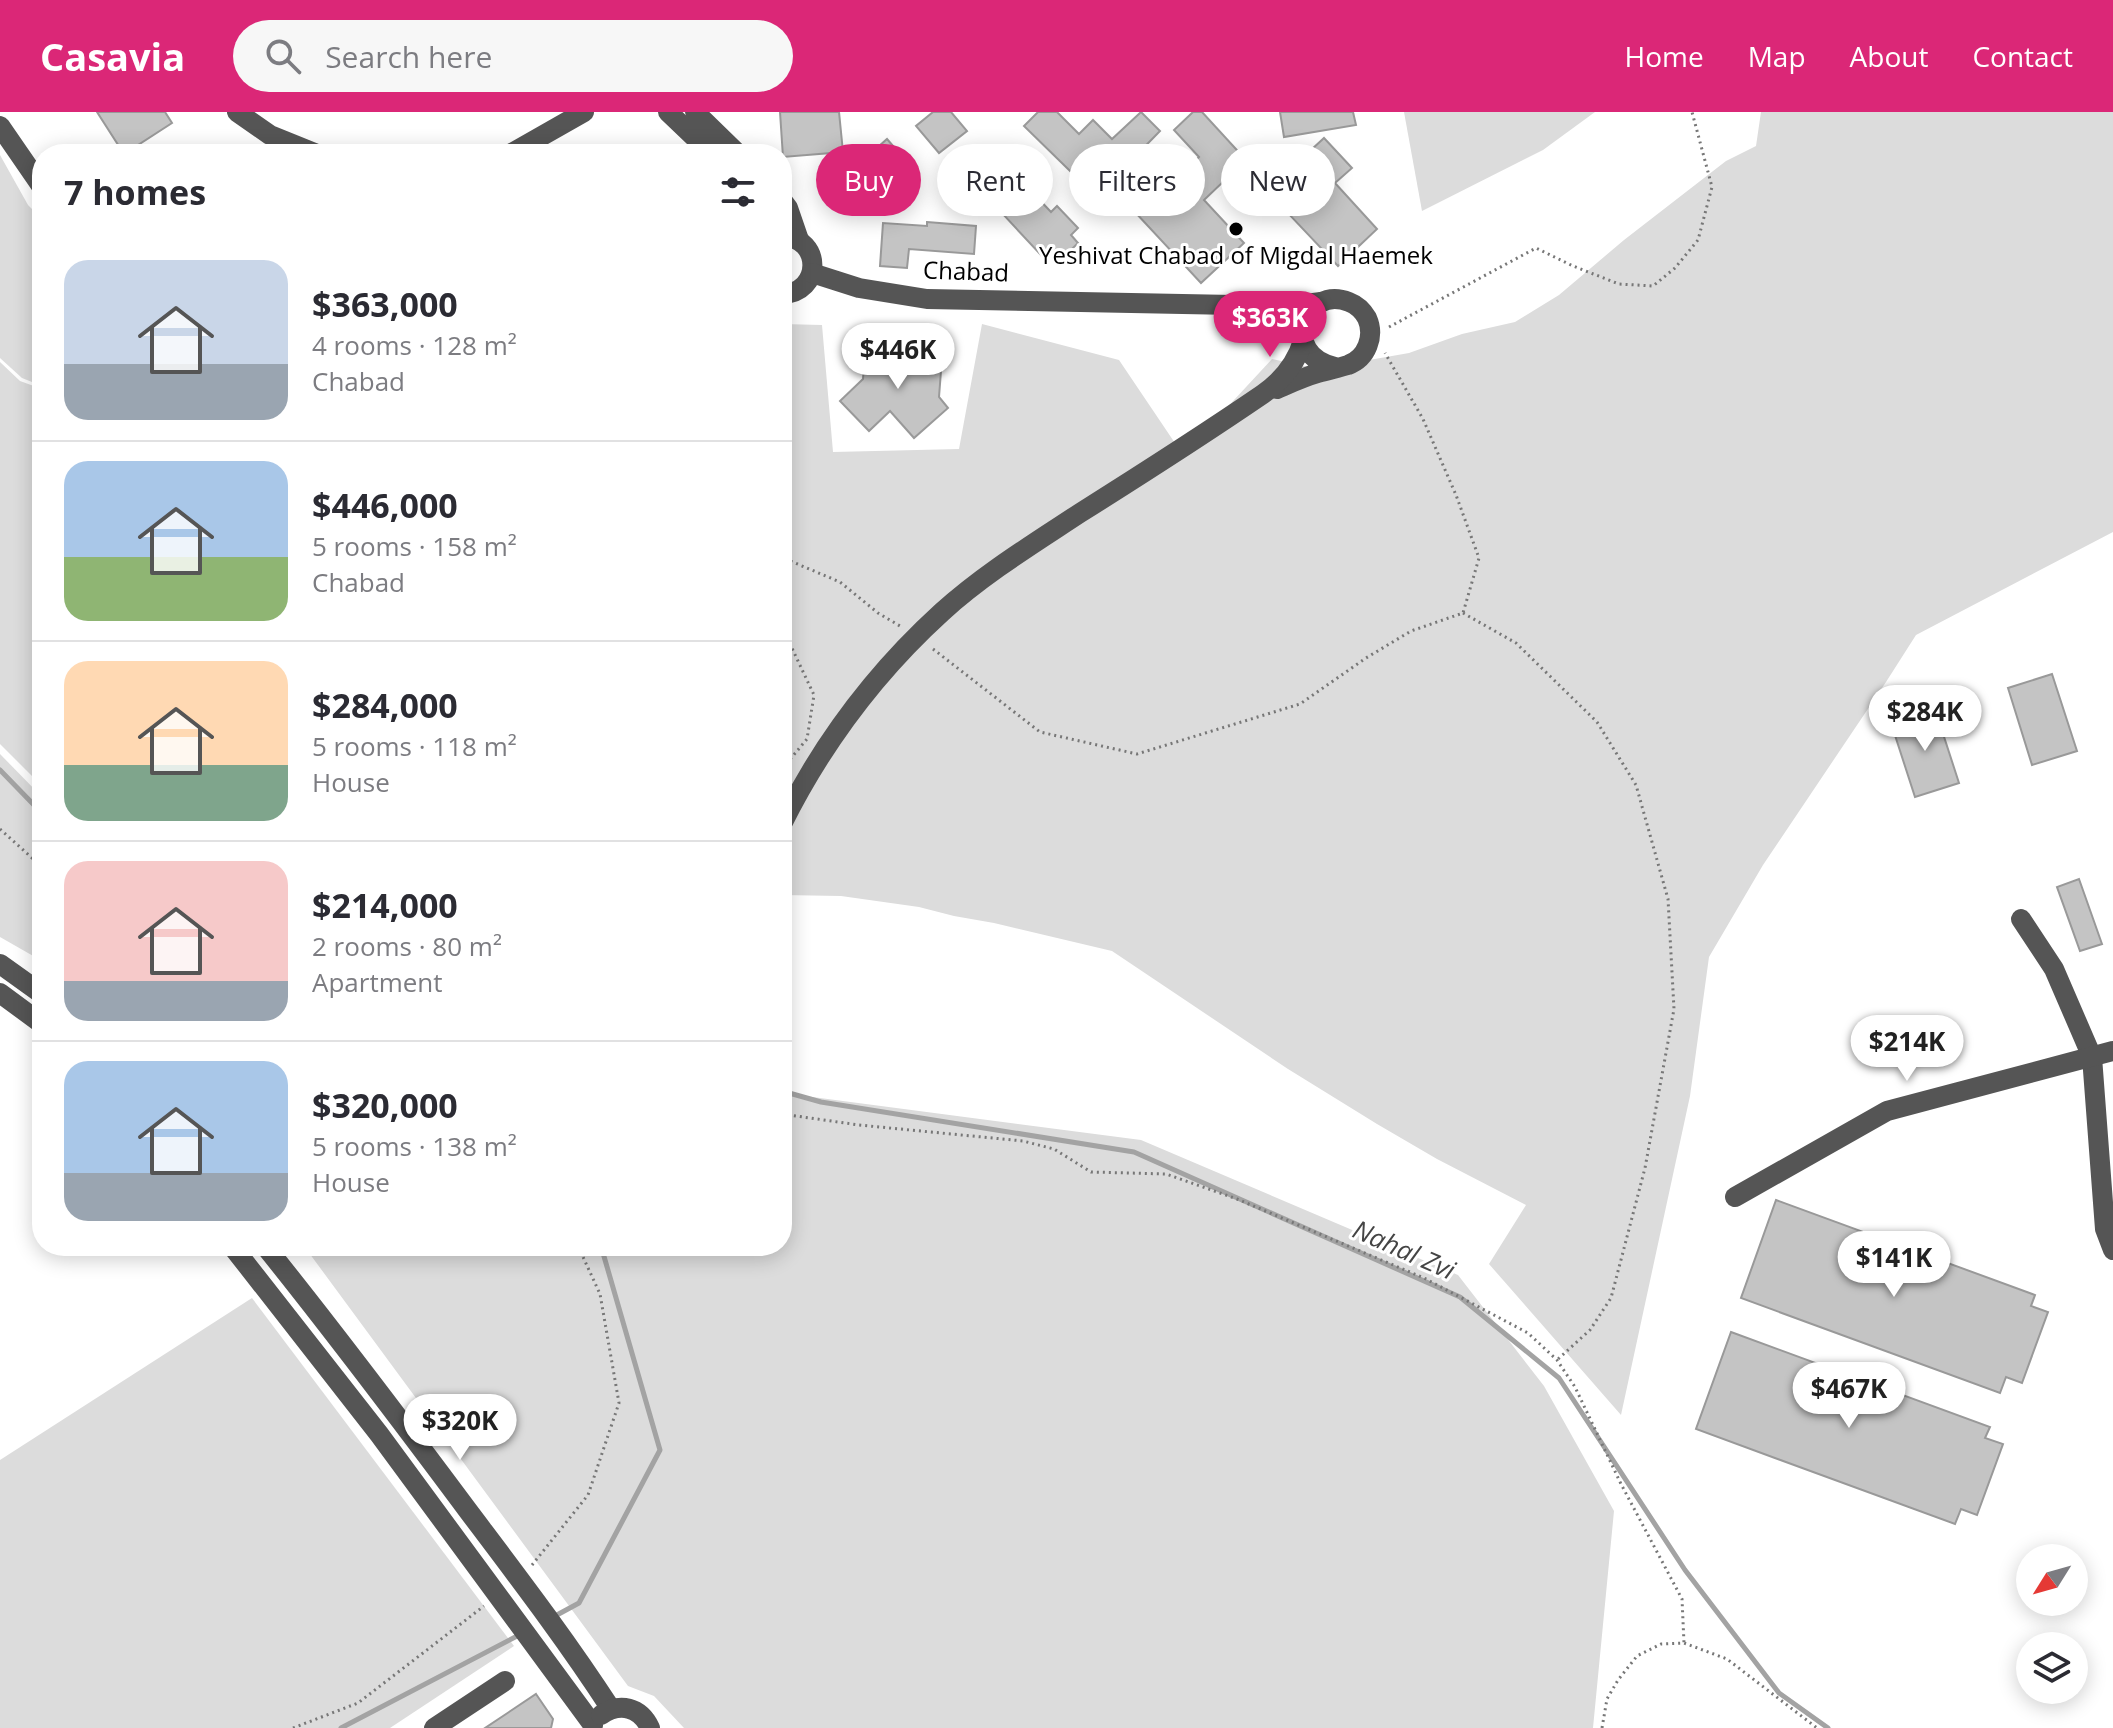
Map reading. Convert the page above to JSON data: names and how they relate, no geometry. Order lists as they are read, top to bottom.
{
  "streets": {
    "street": ["Chabad"]
  },
  "water": ["Nahal Zvi"],
  "places": ["Yeshivat Chabad of Migdal Haemek"],
  "north": "bottom left",
  "page": {
    "header": "Casavia",
    "search": "Search here",
    "nav": [
      "Home",
      "Map",
      "About",
      "Contact"
    ],
    "chip": [
      "Buy",
      "Rent",
      "Filters",
      "New"
    ],
    "heading": "7 homes",
    "list": [
      {
        "name": "$363,000",
        "note": "4 rooms · 128 m² · Chabad"
      },
      {
        "name": "$446,000",
        "note": "5 rooms · 158 m² · Chabad"
      },
      {
        "name": "$284,000",
        "note": "5 rooms · 118 m² · House"
      },
      {
        "name": "$214,000",
        "note": "2 rooms · 80 m² · Apartment"
      },
      {
        "name": "$320,000",
        "note": "5 rooms · 138 m² · House"
      }
    ],
    "price": [
      "$363K",
      "$446K",
      "$284K",
      "$214K",
      "$141K",
      "$467K",
      "$320K"
    ]
  }
}
